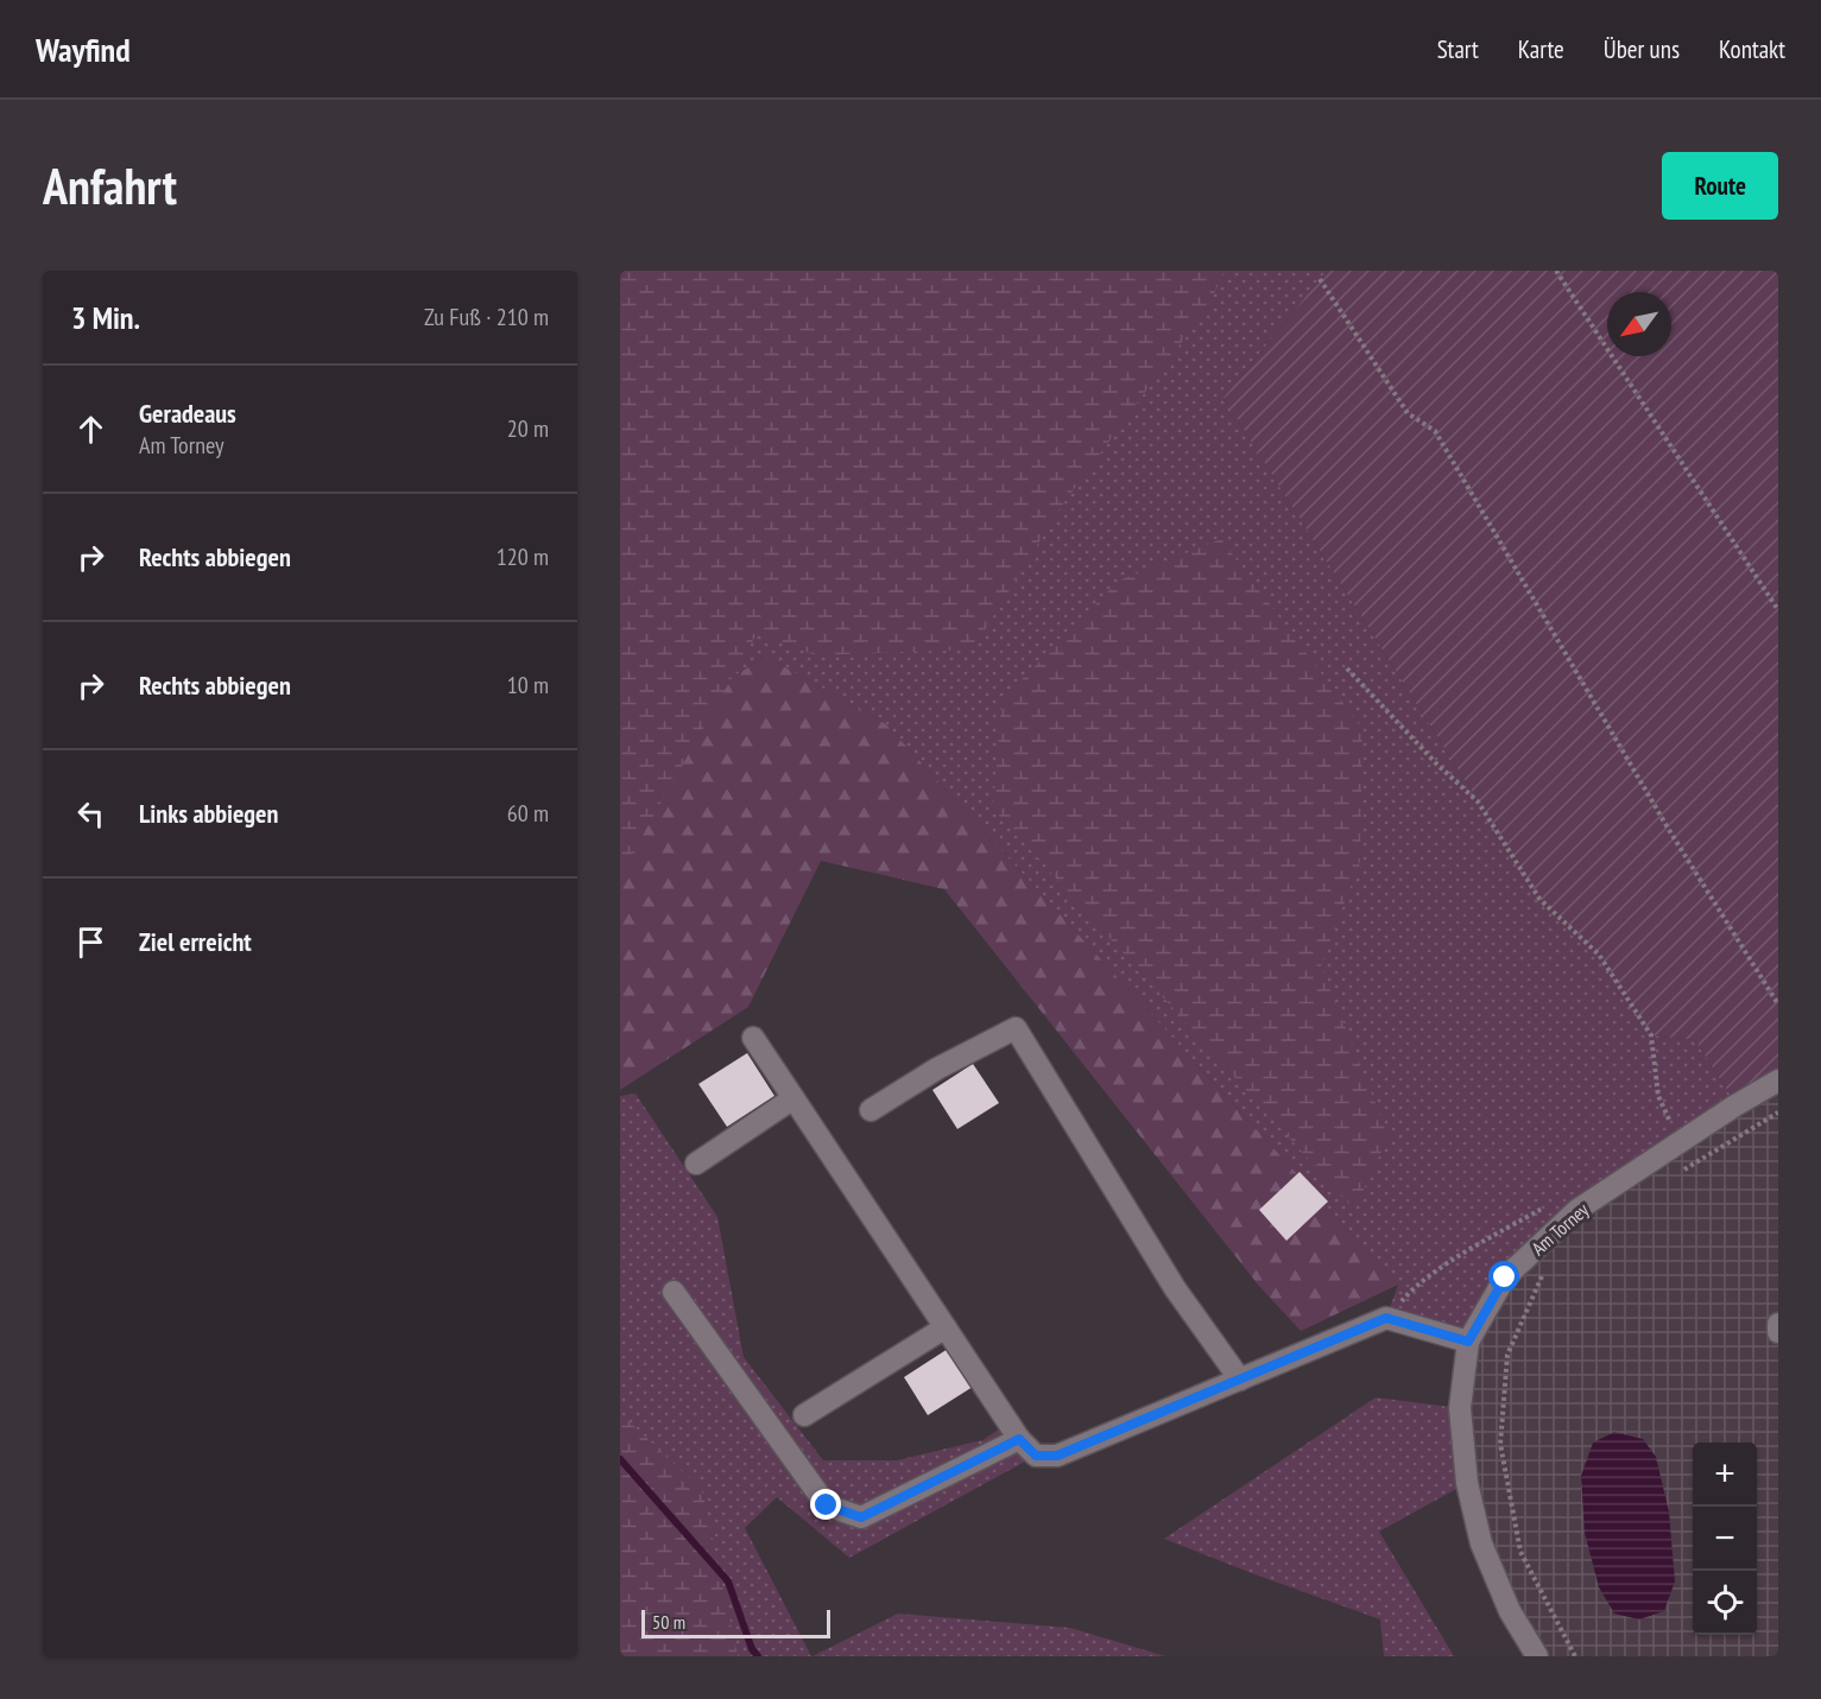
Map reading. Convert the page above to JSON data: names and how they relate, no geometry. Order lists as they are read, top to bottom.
{
  "streets": {
    "street": ["Am Torney"]
  },
  "scale_bar": "50 m",
  "north": "bottom left",
  "page": {
    "header": "Wayfind",
    "nav": [
      "Start",
      "Karte",
      "Über uns",
      "Kontakt"
    ],
    "buttons": "Route",
    "title": "Anfahrt",
    "heading": ["3 Min.", "Zu Fuß · 210 m"],
    "list": [
      ["Geradeaus", "Am Torney", "20 m"],
      ["Rechts abbiegen", "120 m"],
      ["Rechts abbiegen", "10 m"],
      ["Links abbiegen", "60 m"],
      "Ziel erreicht"
    ],
    "map_buttons": ["+", "−"],
    "scale": "50 m"
  }
}
